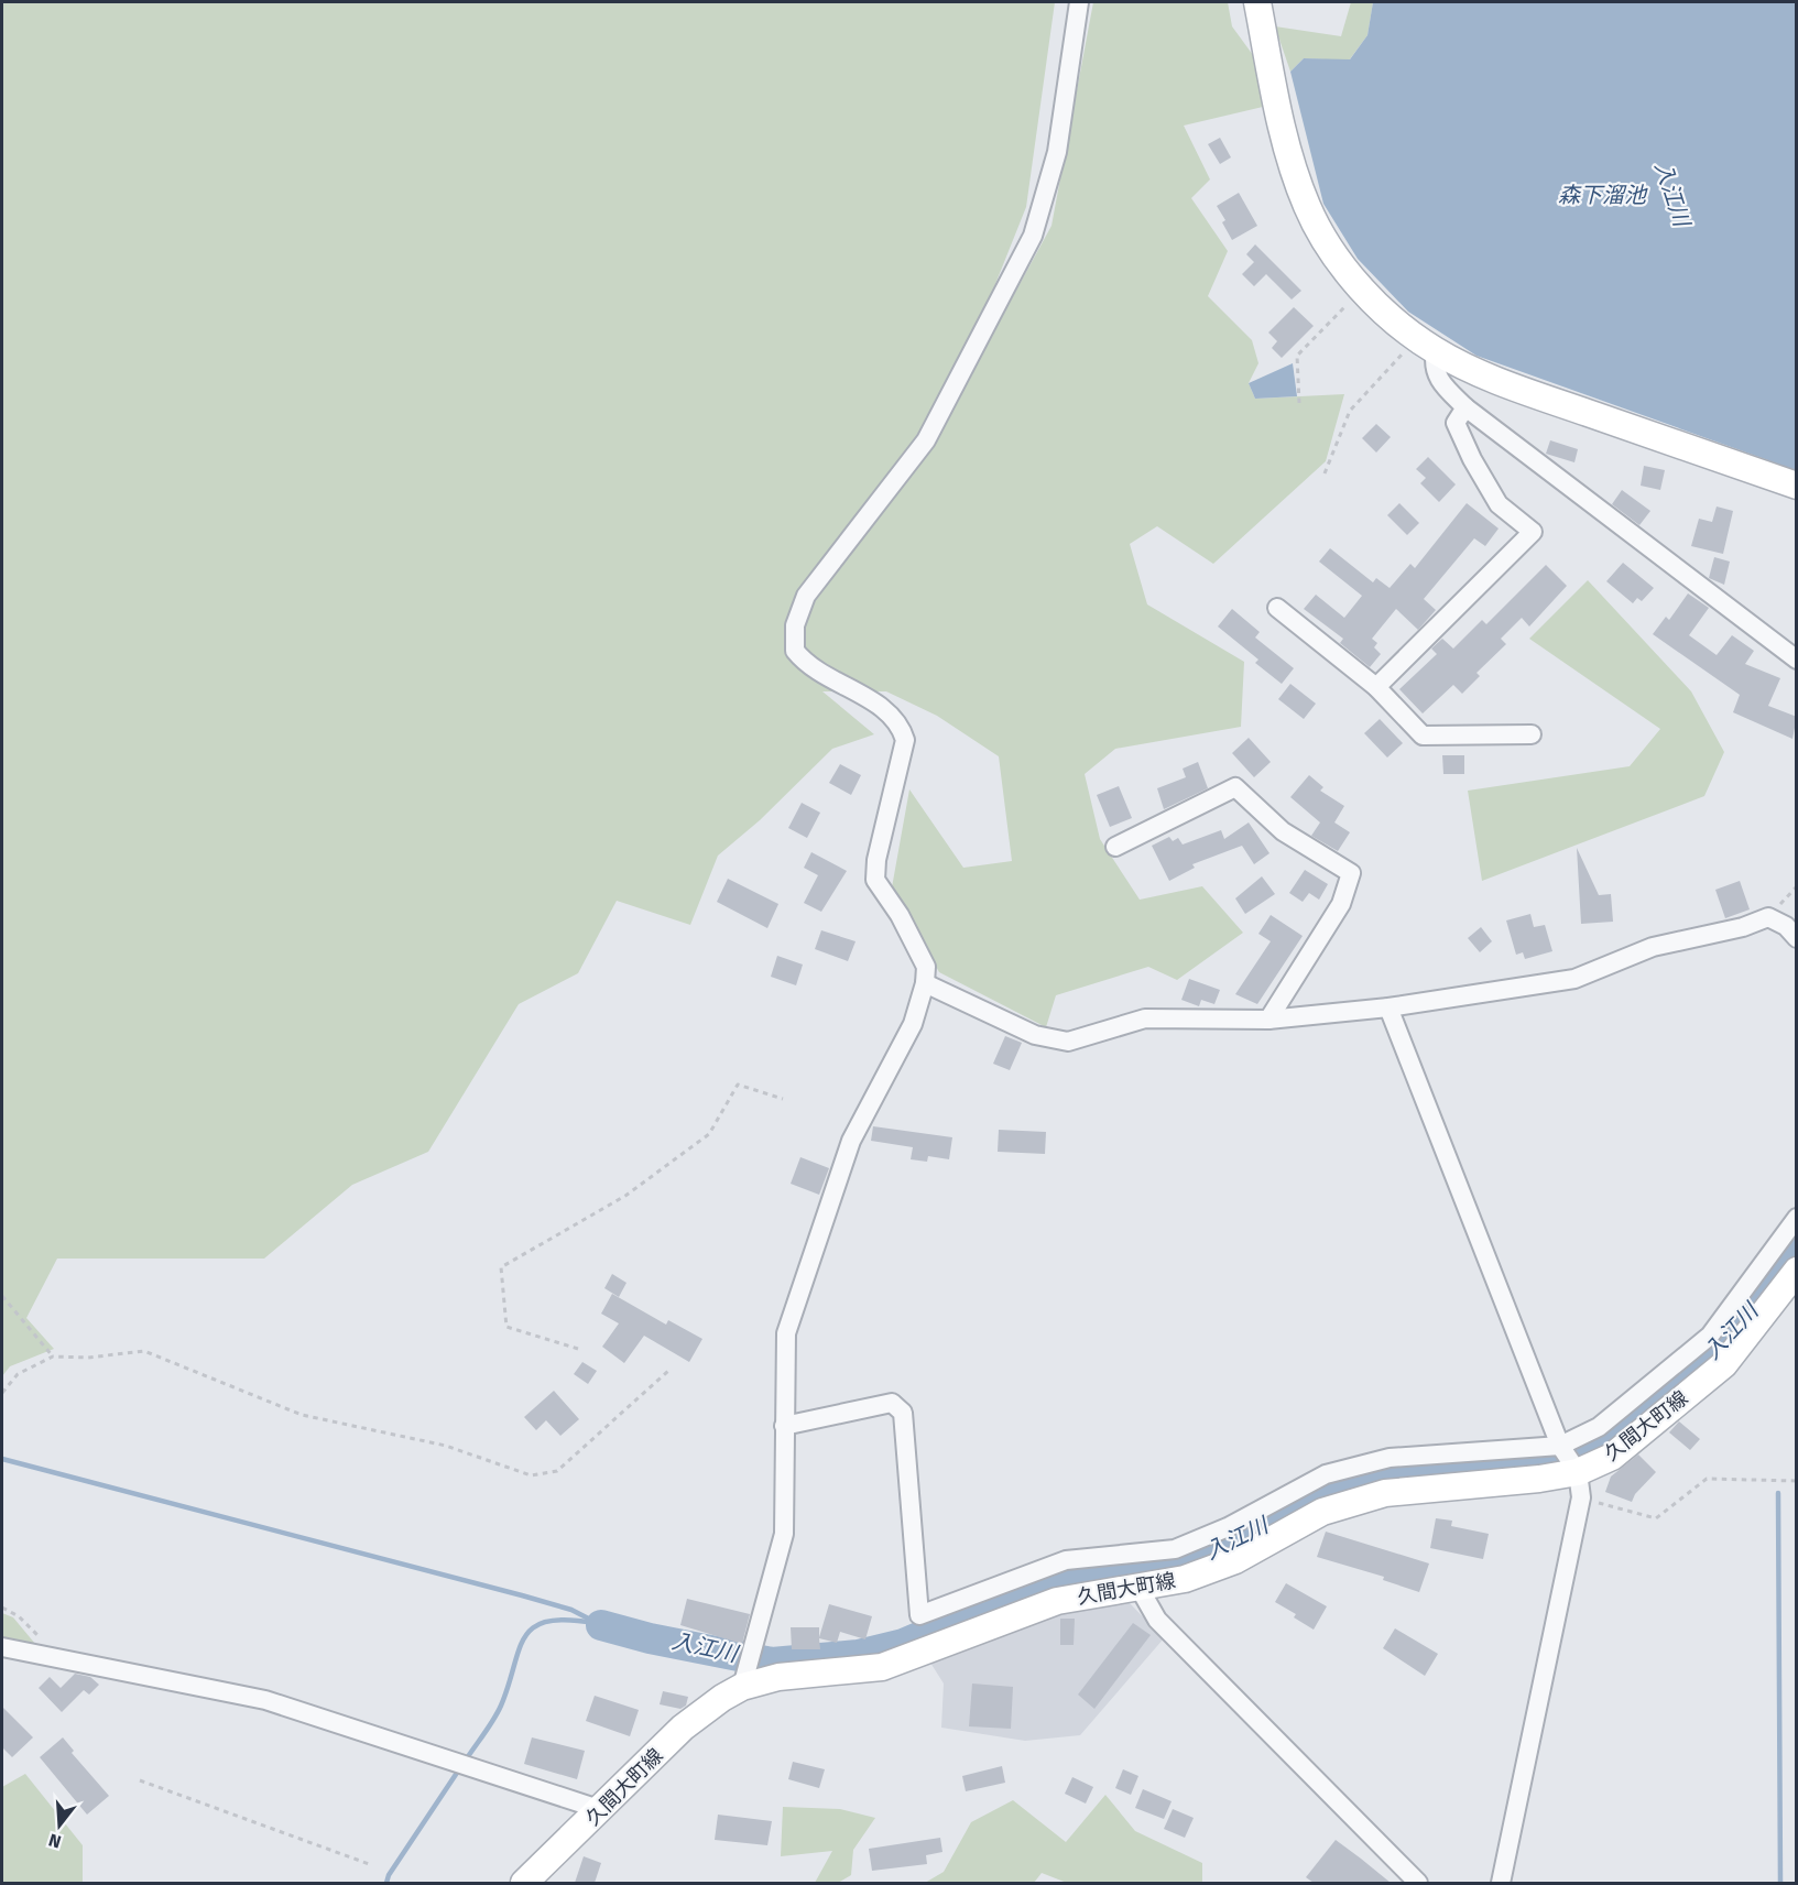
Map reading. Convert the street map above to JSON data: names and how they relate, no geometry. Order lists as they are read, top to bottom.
{
  "streets": {
    "main road": ["久間大町線"]
  },
  "water": ["入江川", "森下溜池"],
  "north": "bottom"
}
